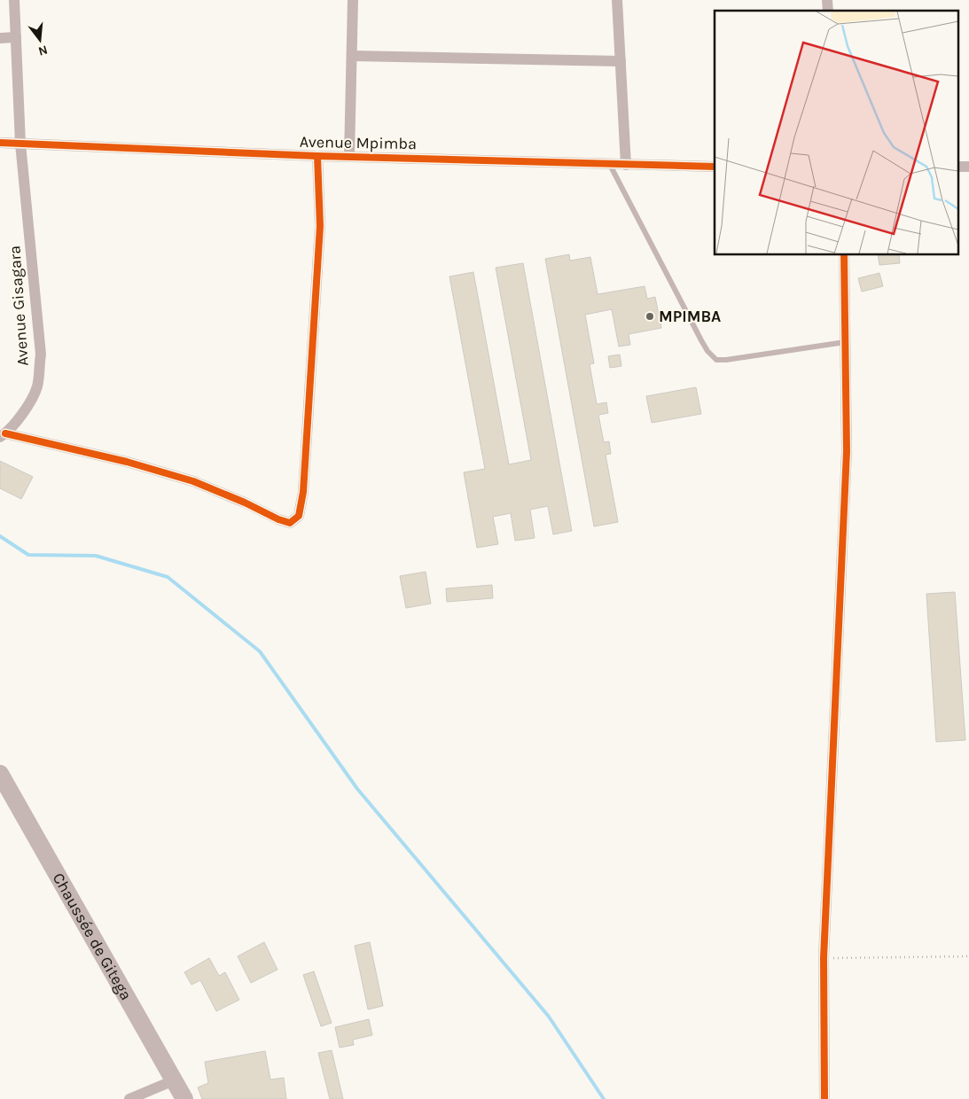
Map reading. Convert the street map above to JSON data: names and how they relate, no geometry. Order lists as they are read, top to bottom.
{
  "streets": {
    "main road": ["Chaussée de Gitega"],
    "street": ["Avenue Mpimba", "Avenue Gisagara"]
  },
  "crossings": [
    ["Avenue Mpimba", "Avenue Gisagara"]
  ],
  "places": ["MPIMBA"],
  "north": "bottom"
}
